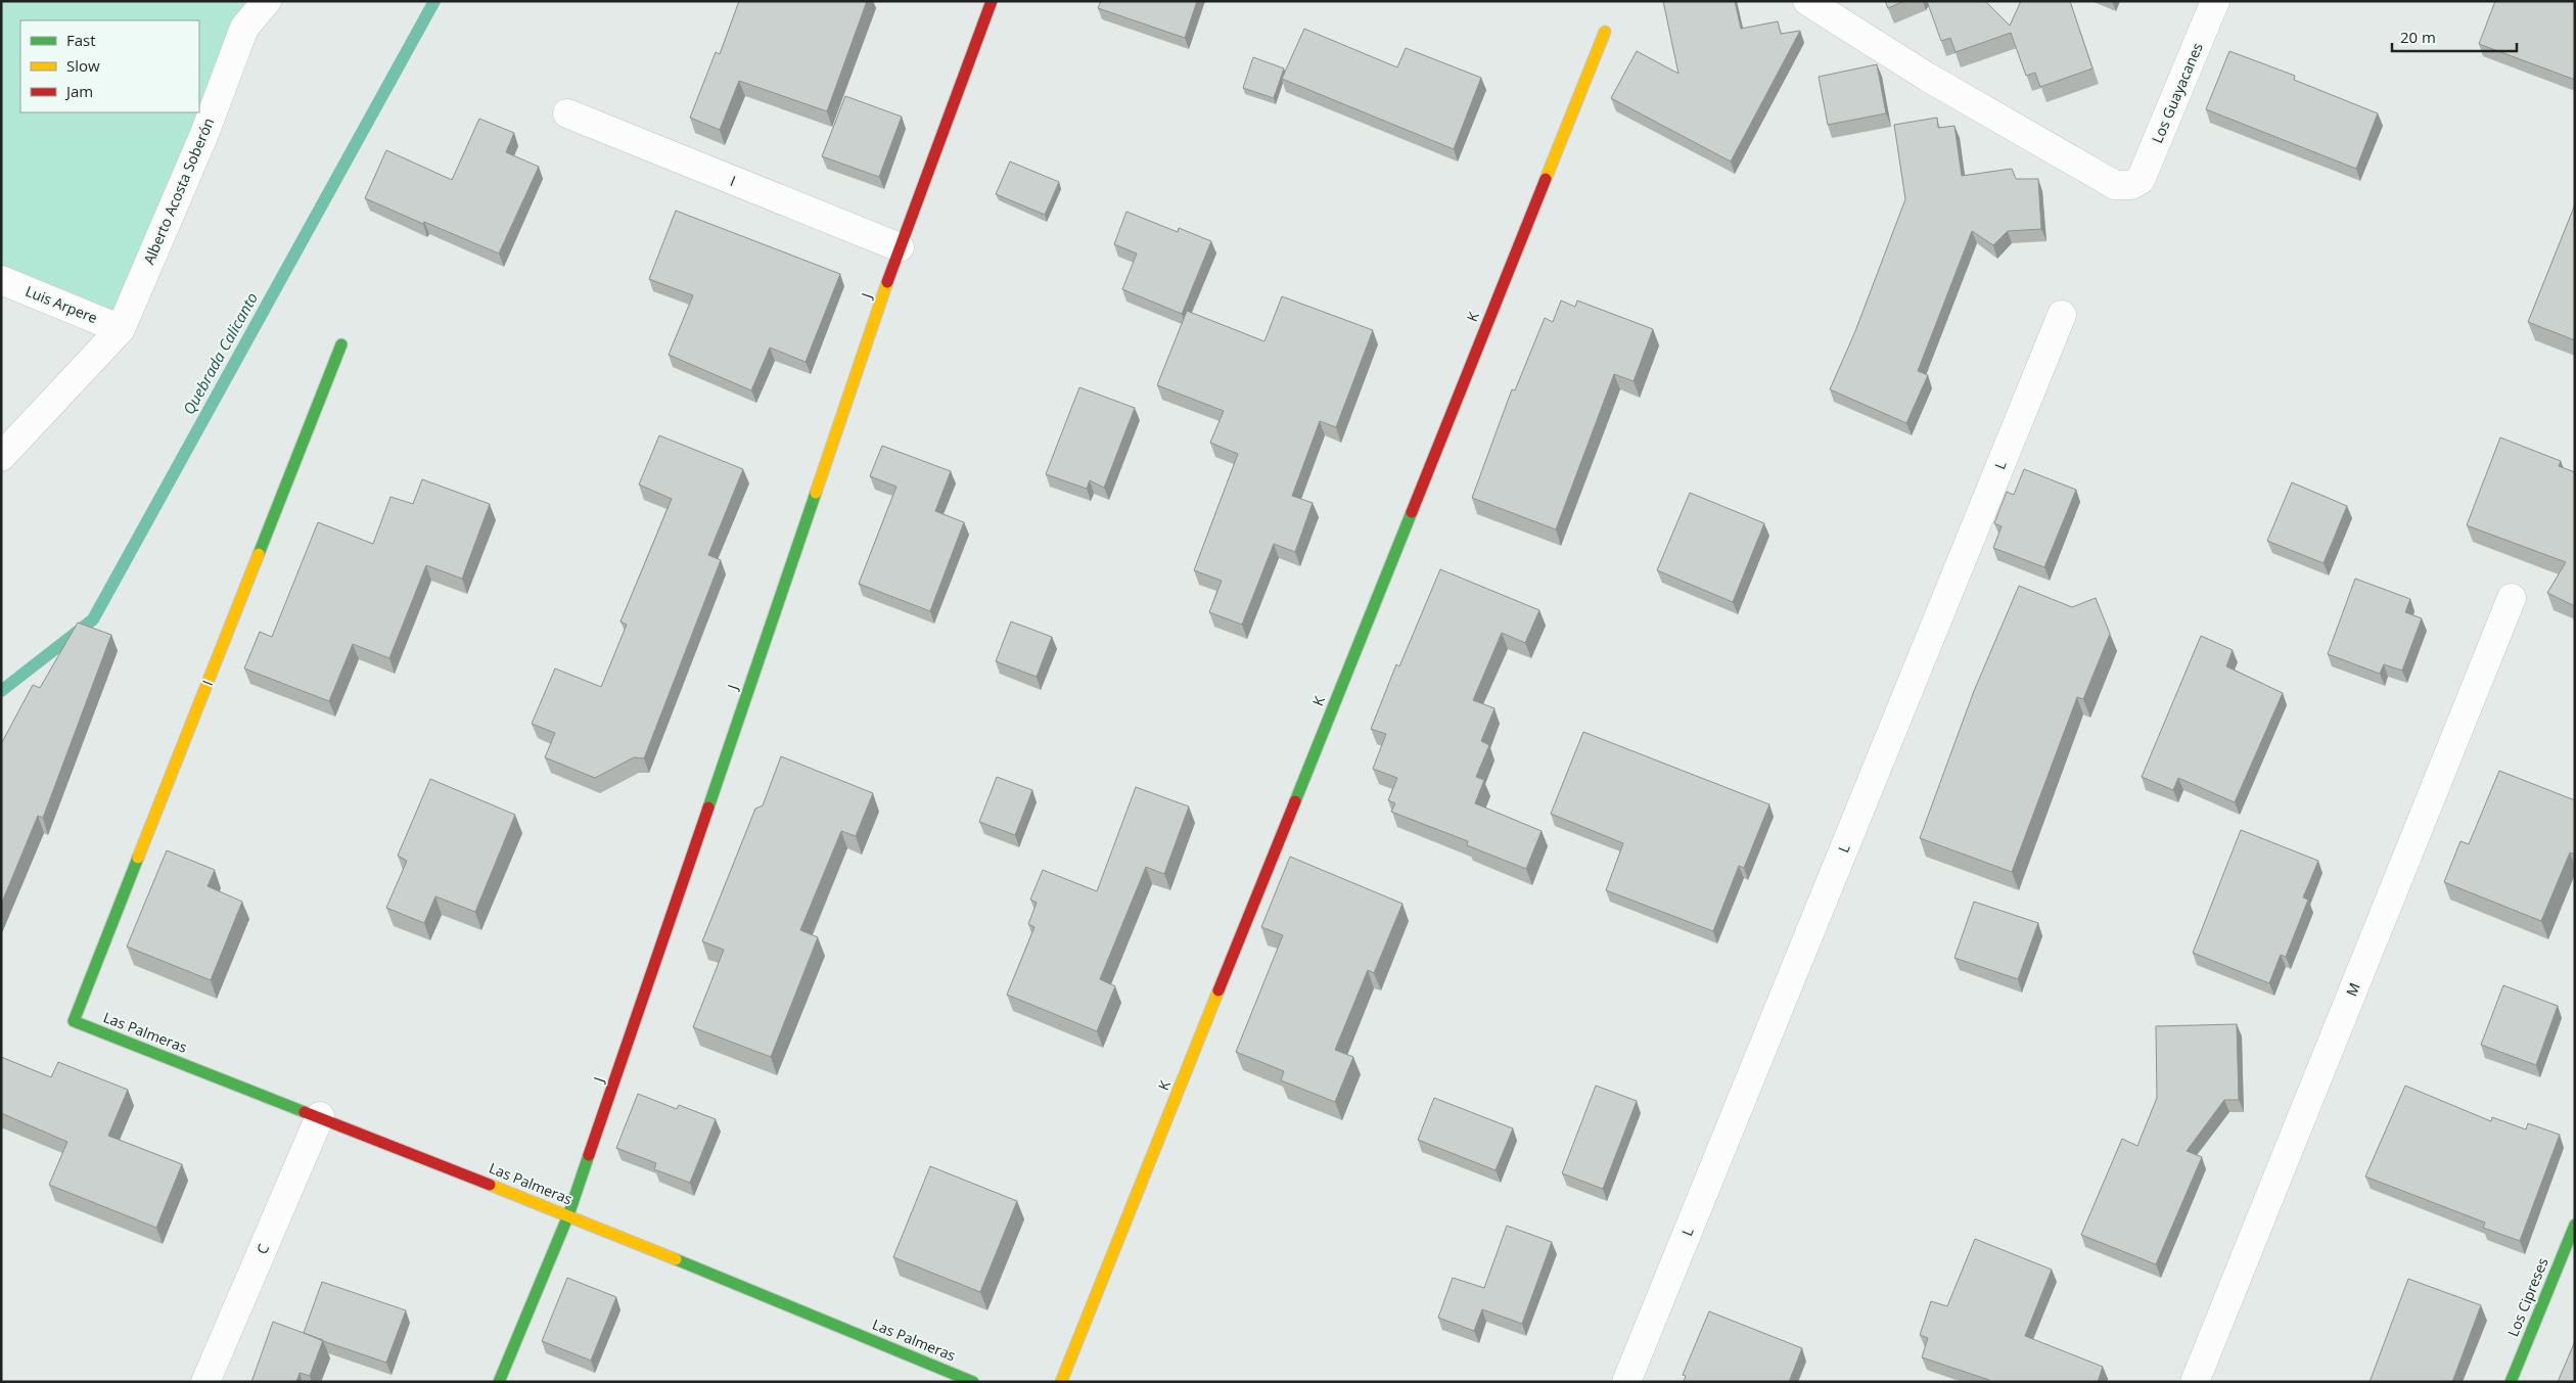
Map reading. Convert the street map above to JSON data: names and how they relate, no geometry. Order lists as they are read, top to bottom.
{
  "streets": {
    "street": [
      "Los Guayacanes",
      "I",
      "Alberto Acosta Soberón",
      "J",
      "Luis Arpere",
      "K",
      "L",
      "M",
      "Las Palmeras",
      "C",
      "Los Cipreses"
    ]
  },
  "crossings": [
    ["I", "J"],
    ["I", "Las Palmeras"],
    ["Alberto Acosta Soberón", "Luis Arpere"],
    ["J", "Las Palmeras"],
    ["Las Palmeras", "C"]
  ],
  "water": ["Quebrada Calicanto"],
  "legend": ["Fast", "Slow", "Jam"],
  "scale_bar": "20 m"
}
